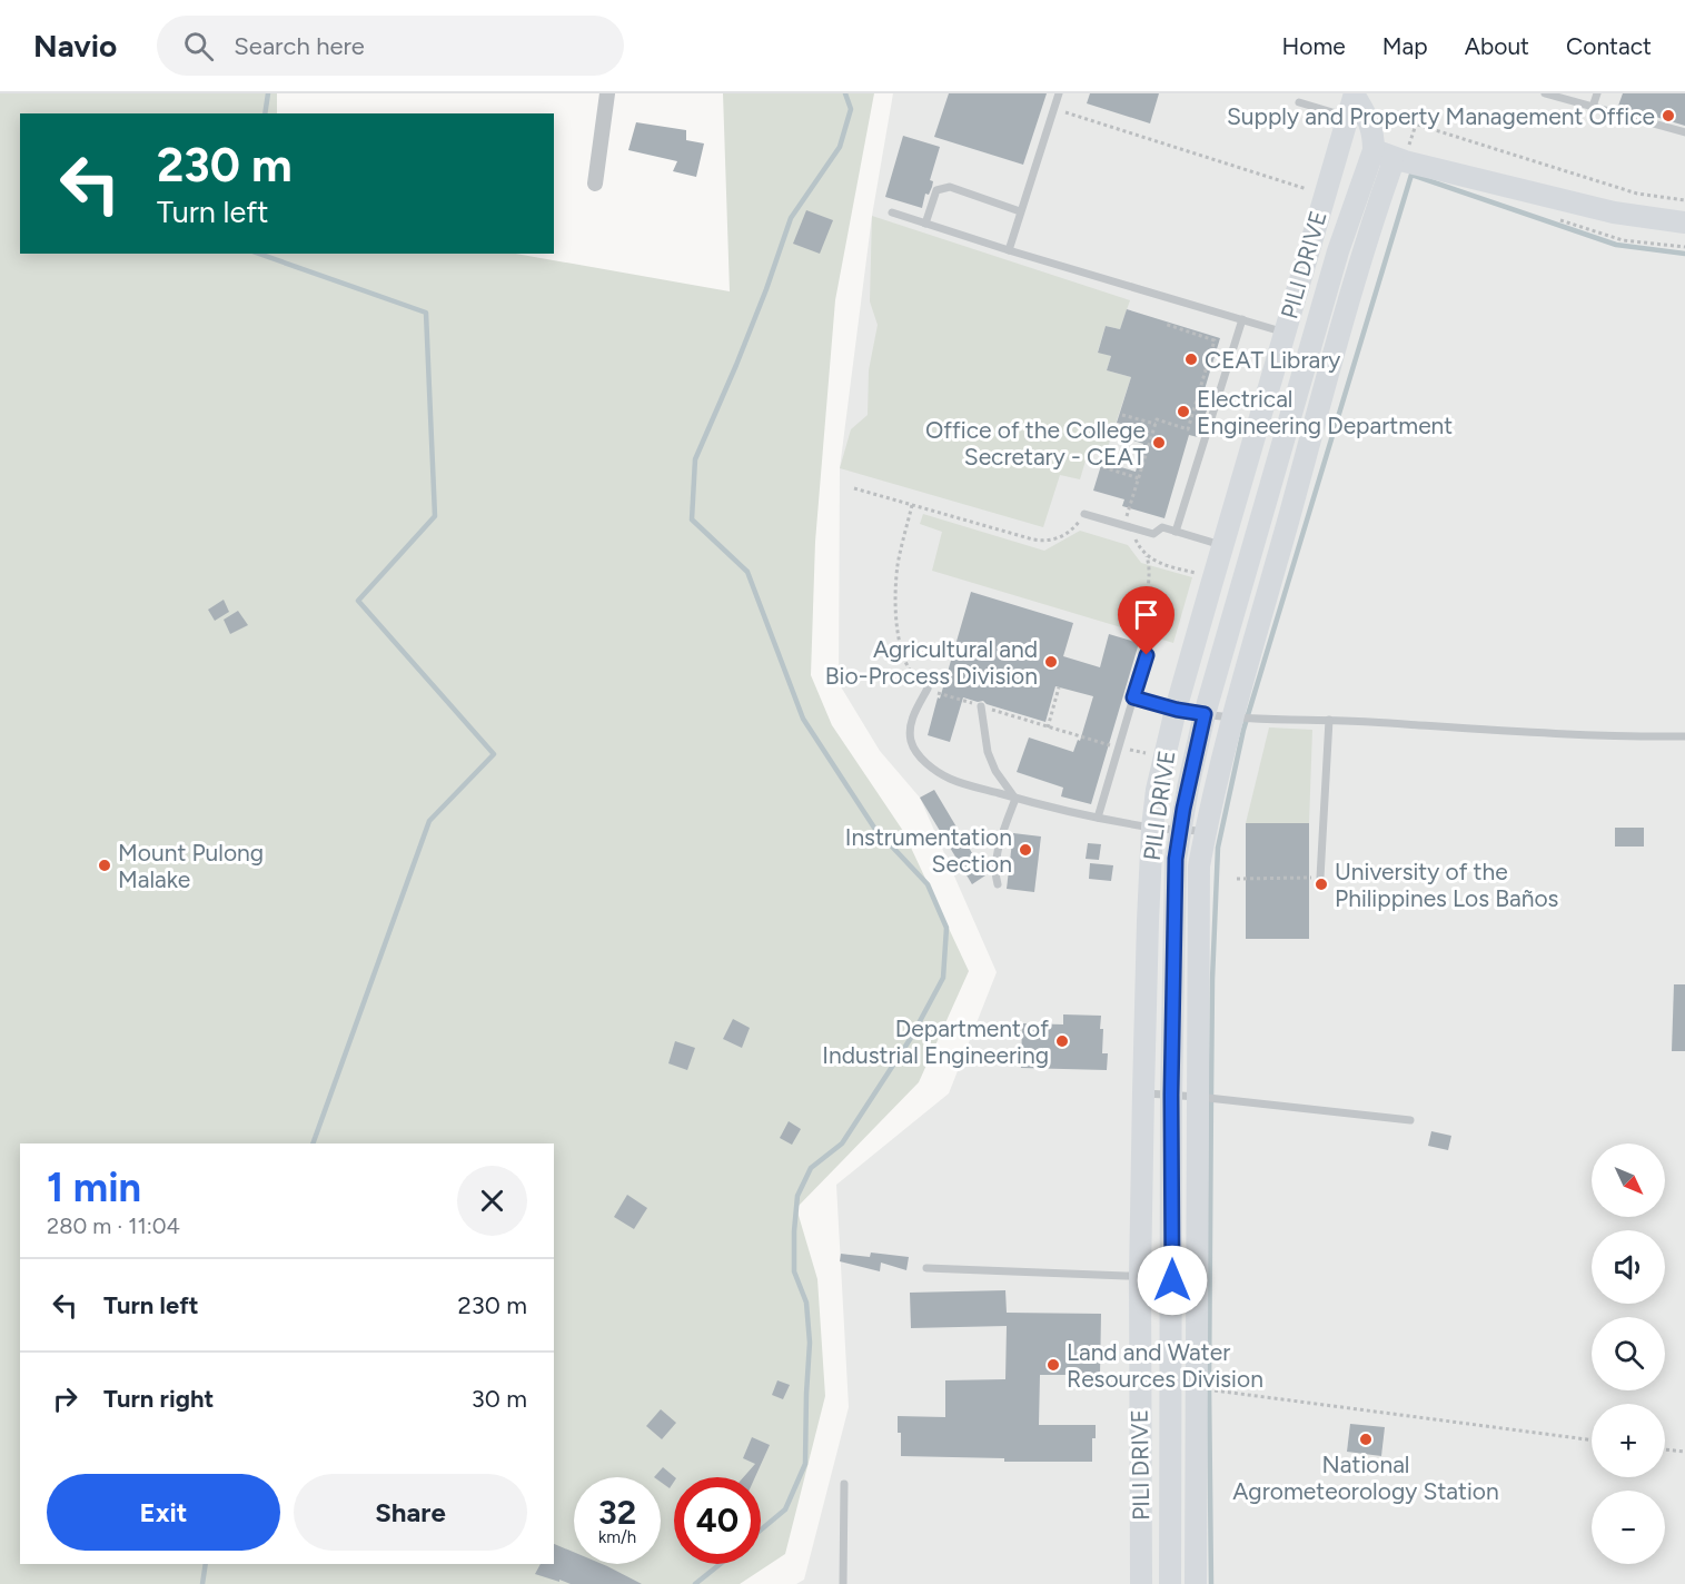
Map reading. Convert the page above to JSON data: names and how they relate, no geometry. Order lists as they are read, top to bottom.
{
  "streets": {
    "street": ["PILI DRIVE"]
  },
  "places": [
    "Supply and Property Management Office",
    "CEAT Library",
    "Electrical Engineering Department",
    "Office of the College Secretary - CEAT",
    "Agricultural and Bio-Process Division",
    "Instrumentation Section",
    "Mount Pulong Malake",
    "University of the Philippines Los Baños",
    "Department of Industrial Engineering",
    "Land and Water Resources Division",
    "National Agrometeorology Station"
  ],
  "north": "bottom right",
  "page": {
    "header": "Navio",
    "search": "Search here",
    "nav": [
      "Home",
      "Map",
      "About",
      "Contact"
    ],
    "turn": ["230 m", "Turn left"],
    "map_buttons": ["+", "−"],
    "heading": ["1 min", "280 m · 11:04"],
    "list": [
      {
        "name": "Turn left",
        "value": "230 m"
      },
      {
        "name": "Turn right",
        "value": "30 m"
      }
    ],
    "buttons": ["Exit", "Share"],
    "speed": "32 km/h",
    "limit": "40"
  }
}
